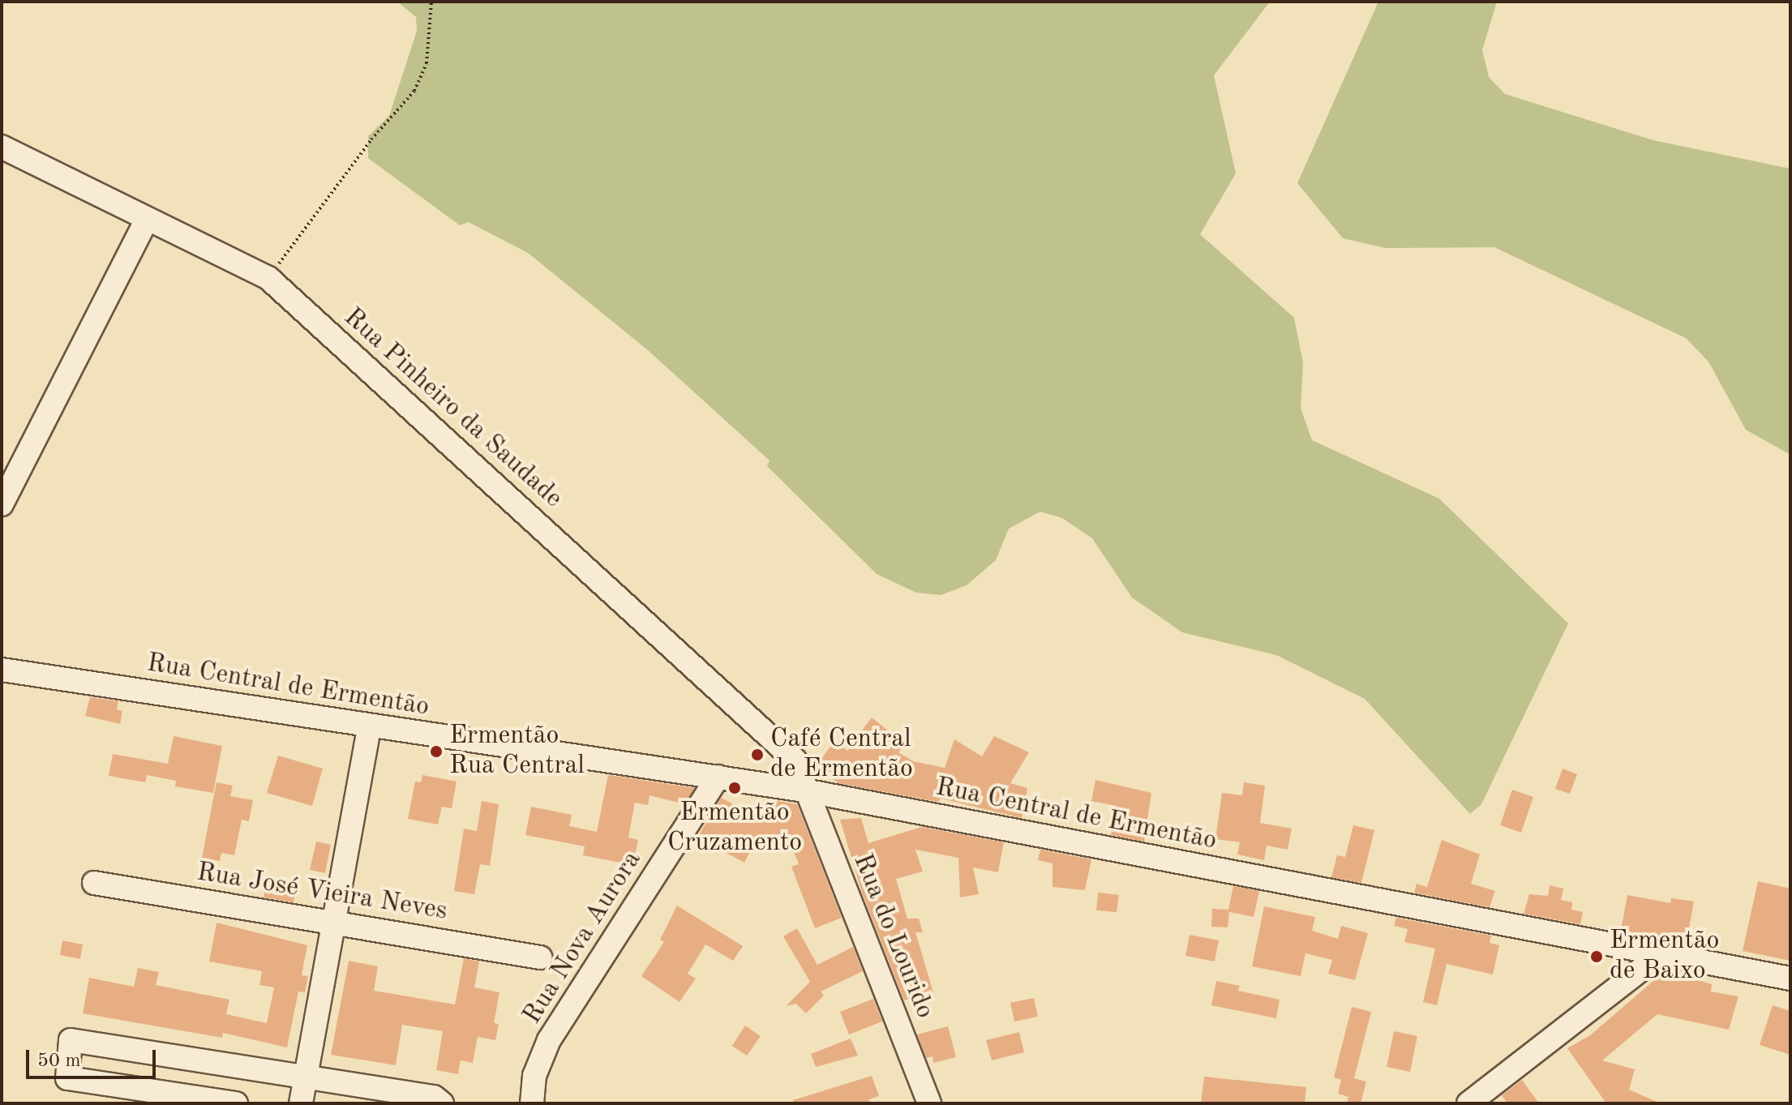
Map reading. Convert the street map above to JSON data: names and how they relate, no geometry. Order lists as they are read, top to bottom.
{
  "streets": {
    "street": [
      "Rua Pinheiro da Saudade",
      "Rua Central de Ermentão",
      "Rua José Vieira Neves",
      "Rua do Lourido",
      "Rua Nova Aurora"
    ]
  },
  "crossings": [
    ["Rua Pinheiro da Saudade", "Rua Central de Ermentão"],
    ["Rua Pinheiro da Saudade", "Rua do Lourido"],
    ["Rua Central de Ermentão", "Rua do Lourido"],
    ["Rua Central de Ermentão", "Rua Nova Aurora"]
  ],
  "places": [
    "Ermentão Rua Central",
    "Café Central de Ermentão",
    "Ermentão Cruzamento",
    "Ermentão de Baixo"
  ],
  "scale_bar": "50 m"
}
